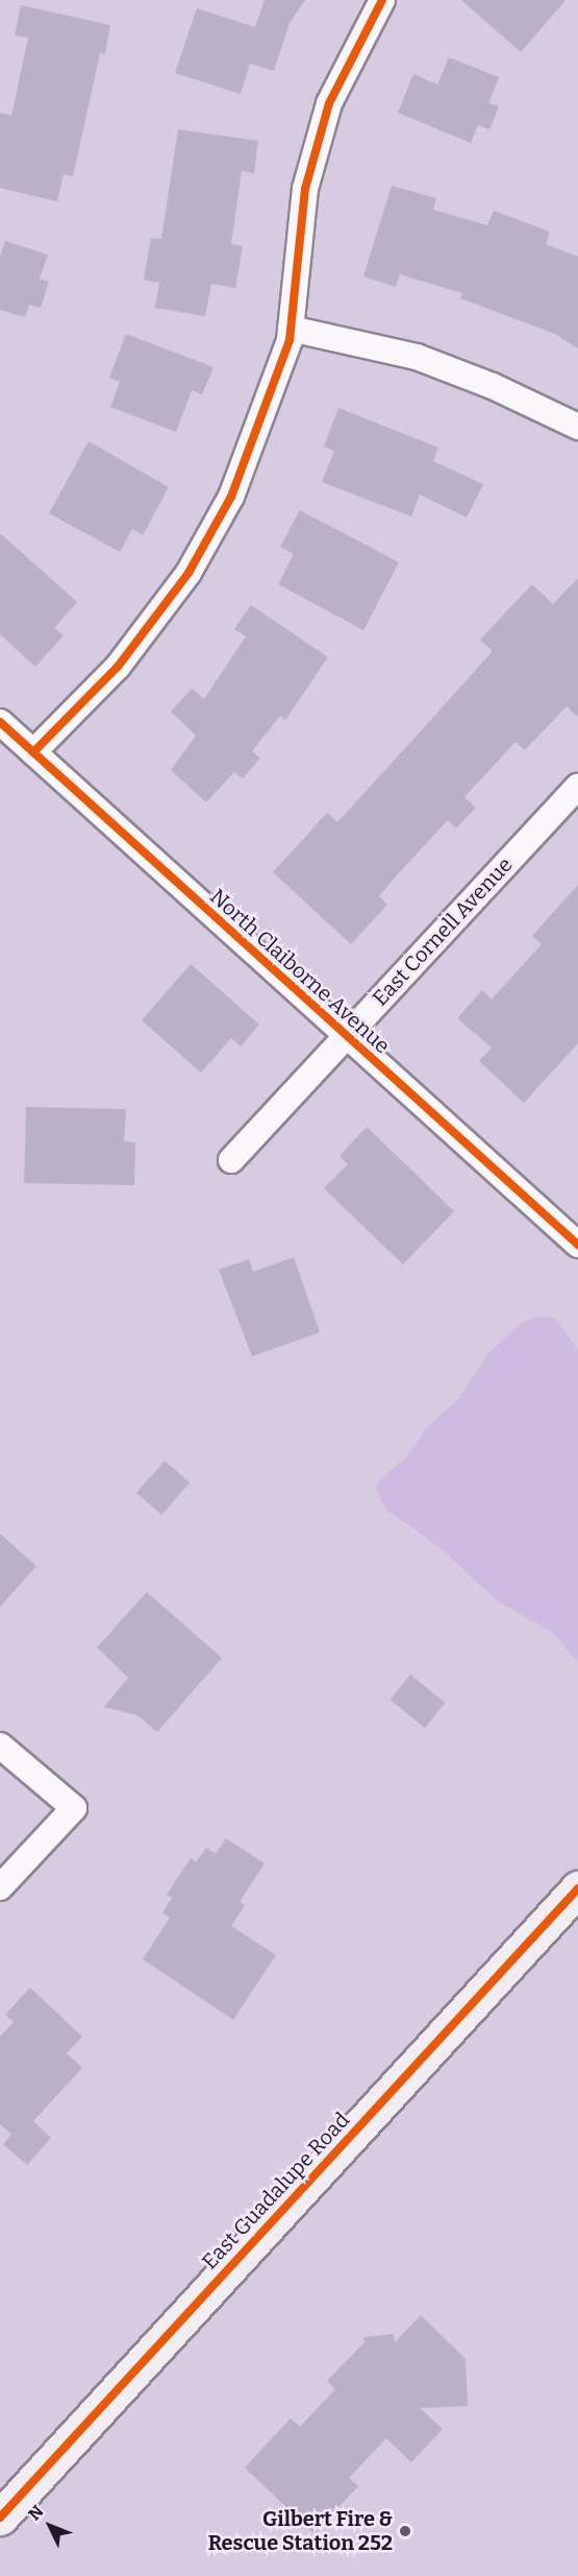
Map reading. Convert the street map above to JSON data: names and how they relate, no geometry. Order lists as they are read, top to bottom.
{
  "streets": {
    "main road": ["East Guadalupe Road"],
    "street": ["East Cornell Avenue", "North Claiborne Avenue"]
  },
  "crossings": [
    ["East Cornell Avenue", "North Claiborne Avenue"]
  ],
  "places": ["Gilbert Fire & Rescue Station 252"],
  "north": "top left"
}
